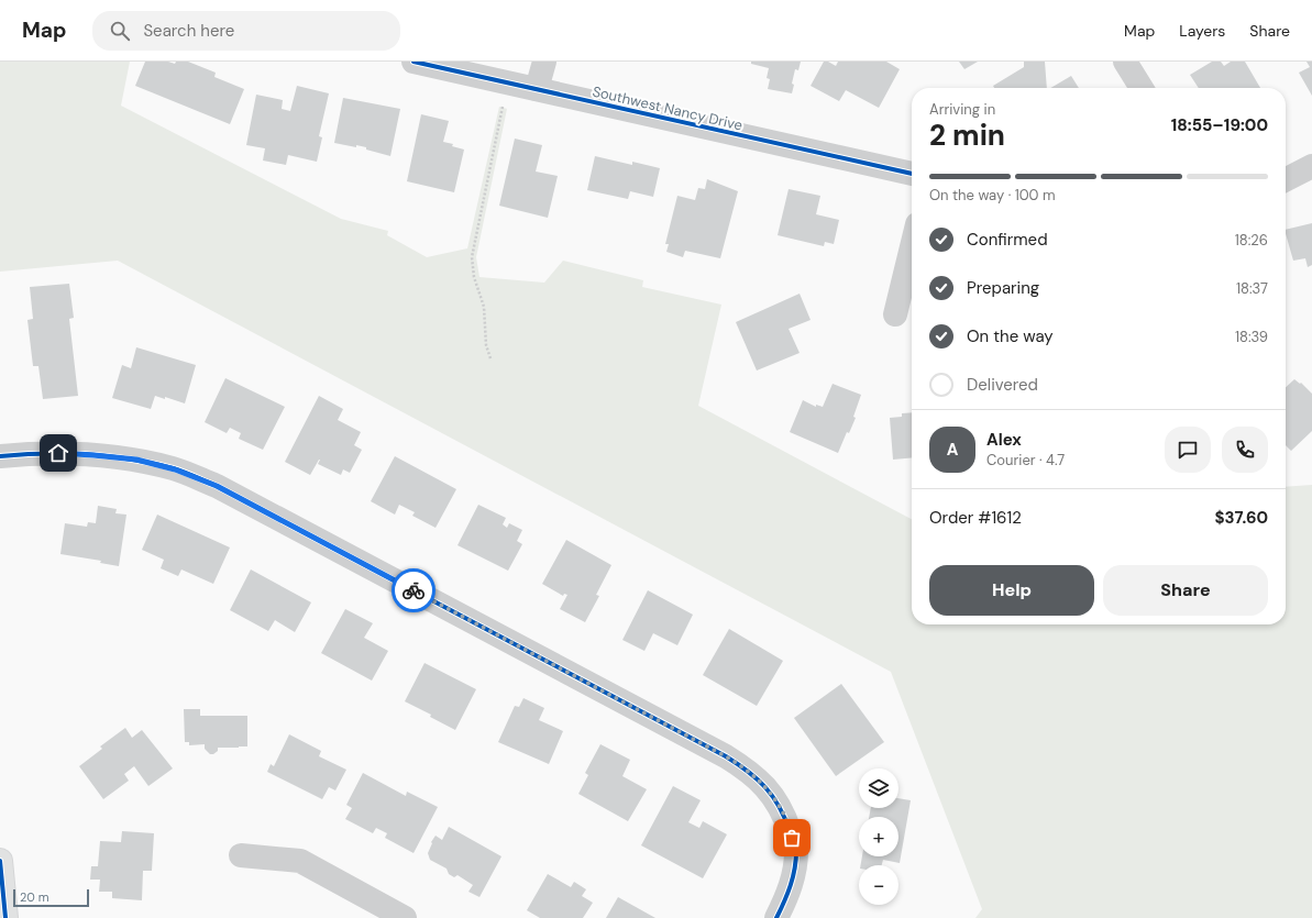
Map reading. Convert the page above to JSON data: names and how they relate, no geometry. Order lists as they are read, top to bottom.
{
  "streets": {
    "street": ["Southwest Nancy Drive"]
  },
  "scale_bar": "20 m",
  "page": {
    "header": "Map",
    "search": "Search here",
    "nav": ["Map", "Layers", "Share"],
    "heading": ["2 min", "Arriving in", "18:55–19:00"],
    "panel": [
      "Alex",
      "Courier · 4.7",
      "Order #1612",
      "$37.60"
    ],
    "bar": "On the way · 100 m",
    "list": [
      ["Confirmed", "18:26"],
      ["Preparing", "18:37"],
      ["On the way", "18:39"],
      "Delivered"
    ],
    "round": "A",
    "buttons": ["Help", "Share"],
    "map_buttons": ["+", "−"],
    "scale": "20 m"
  }
}
